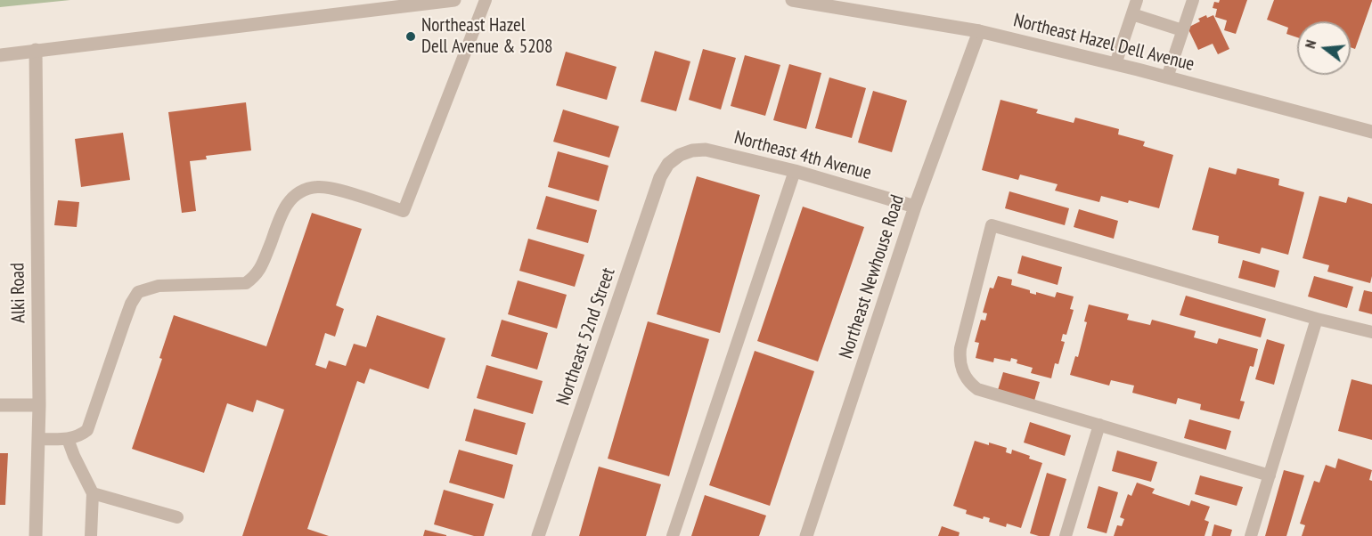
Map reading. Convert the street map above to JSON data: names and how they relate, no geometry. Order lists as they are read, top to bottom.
{
  "streets": {
    "street": [
      "Northeast Hazel Dell Avenue",
      "Northeast 4th Avenue",
      "Northeast Newhouse Road",
      "Alki Road",
      "Northeast 52nd Street"
    ]
  },
  "crossings": [
    ["Northeast Hazel Dell Avenue", "Northeast Newhouse Road"],
    ["Northeast 4th Avenue", "Northeast Newhouse Road"],
    ["Northeast 4th Avenue", "Northeast 52nd Street"]
  ],
  "places": ["Northeast Hazel Dell Avenue & 5208"],
  "north": "left"
}
